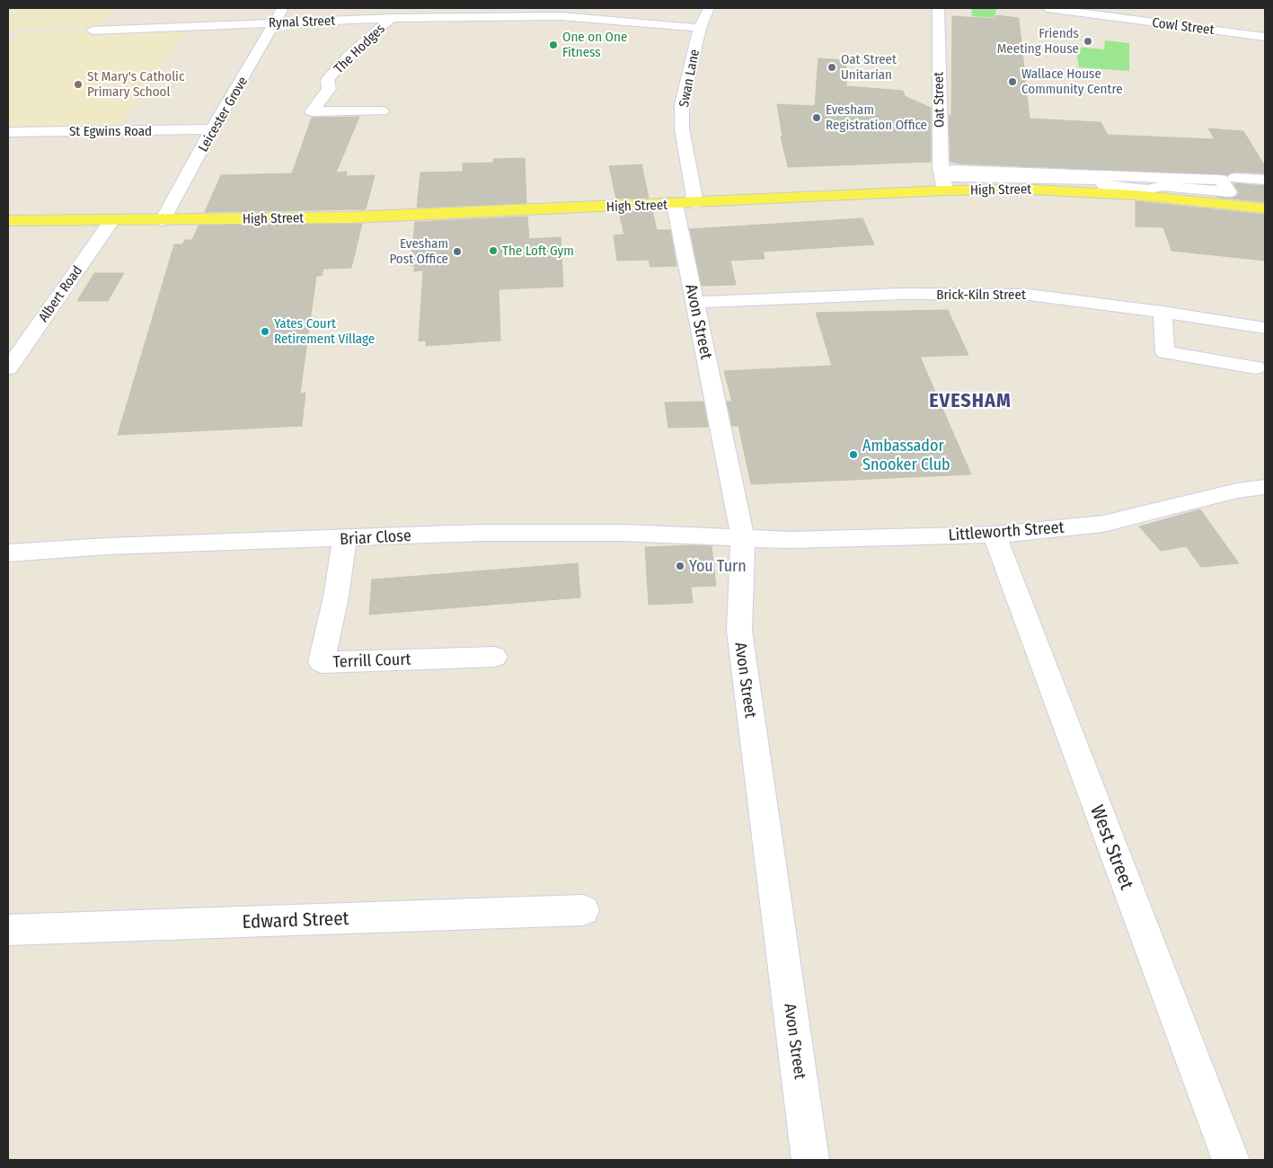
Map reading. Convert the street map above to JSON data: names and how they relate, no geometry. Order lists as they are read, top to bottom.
{
  "streets": {
    "main road": ["High Street"],
    "street": [
      "Rynal Street",
      "Cowl Street",
      "The Hodges",
      "Swan Lane",
      "Oat Street",
      "Leicester Grove",
      "St Egwins Road",
      "Albert Road",
      "Brick-Kiln Street",
      "Avon Street",
      "Littleworth Street",
      "Briar Close",
      "Terrill Court",
      "West Street",
      "Edward Street"
    ]
  },
  "crossings": [
    ["Rynal Street", "The Hodges"],
    ["Rynal Street", "Swan Lane"],
    ["Rynal Street", "Leicester Grove"],
    ["Swan Lane", "High Street"],
    ["Oat Street", "High Street"],
    ["Leicester Grove", "St Egwins Road"],
    ["Leicester Grove", "High Street"],
    ["High Street", "Albert Road"],
    ["High Street", "Avon Street"],
    ["Brick-Kiln Street", "Avon Street"],
    ["Avon Street", "Littleworth Street"],
    ["Avon Street", "Briar Close"],
    ["Littleworth Street", "Briar Close"],
    ["Littleworth Street", "West Street"],
    ["Briar Close", "Terrill Court"]
  ],
  "districts": ["EVESHAM"],
  "places": [
    "Friends Meeting House",
    "One on One Fitness",
    "Oat Street Unitarian",
    "Wallace House Community Centre",
    "St Mary's Catholic Primary School",
    "Evesham Registration Office",
    "The Loft Gym",
    "Evesham Post Office",
    "Yates Court Retirement Village",
    "Ambassador Snooker Club",
    "You Turn"
  ]
}
